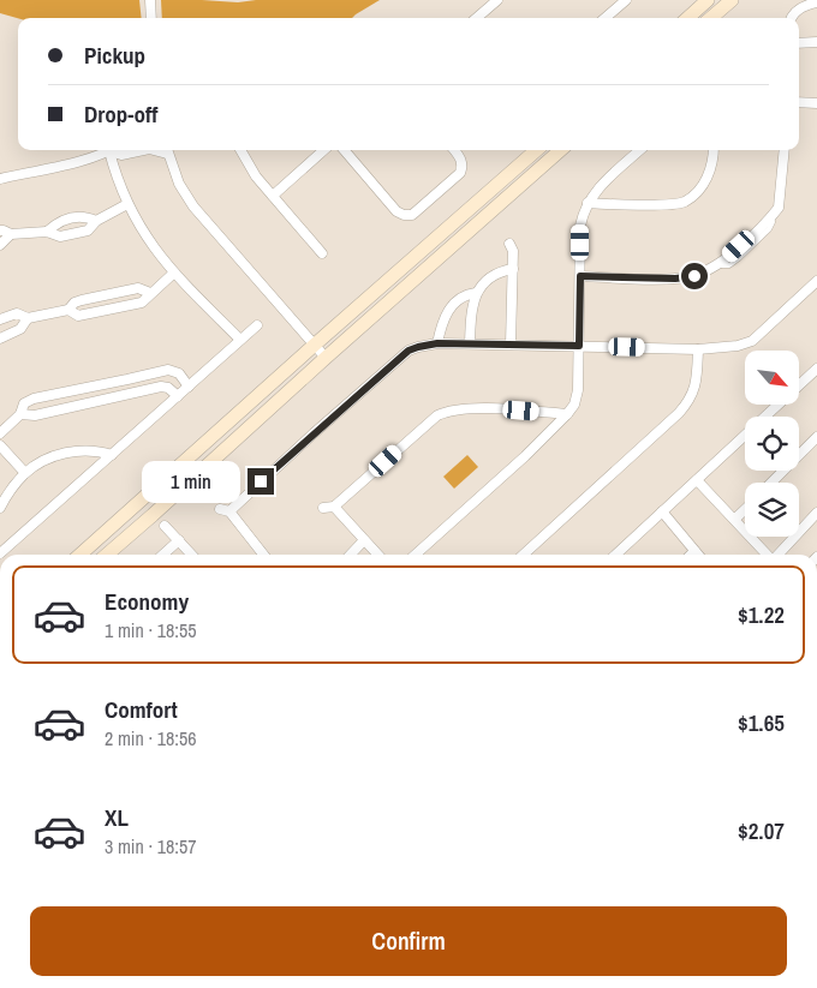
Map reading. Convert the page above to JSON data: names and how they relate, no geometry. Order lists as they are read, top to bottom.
{
  "north": "bottom right",
  "page": {
    "banner": ["Pickup", "Drop-off"],
    "bubble": "1 min",
    "list": [
      {
        "name": "Economy",
        "note": "1 min · 18:55",
        "value": "$1.22"
      },
      {
        "name": "Comfort",
        "note": "2 min · 18:56",
        "value": "$1.65"
      },
      {
        "name": "XL",
        "note": "3 min · 18:57",
        "value": "$2.07"
      }
    ],
    "buttons": "Confirm"
  }
}
